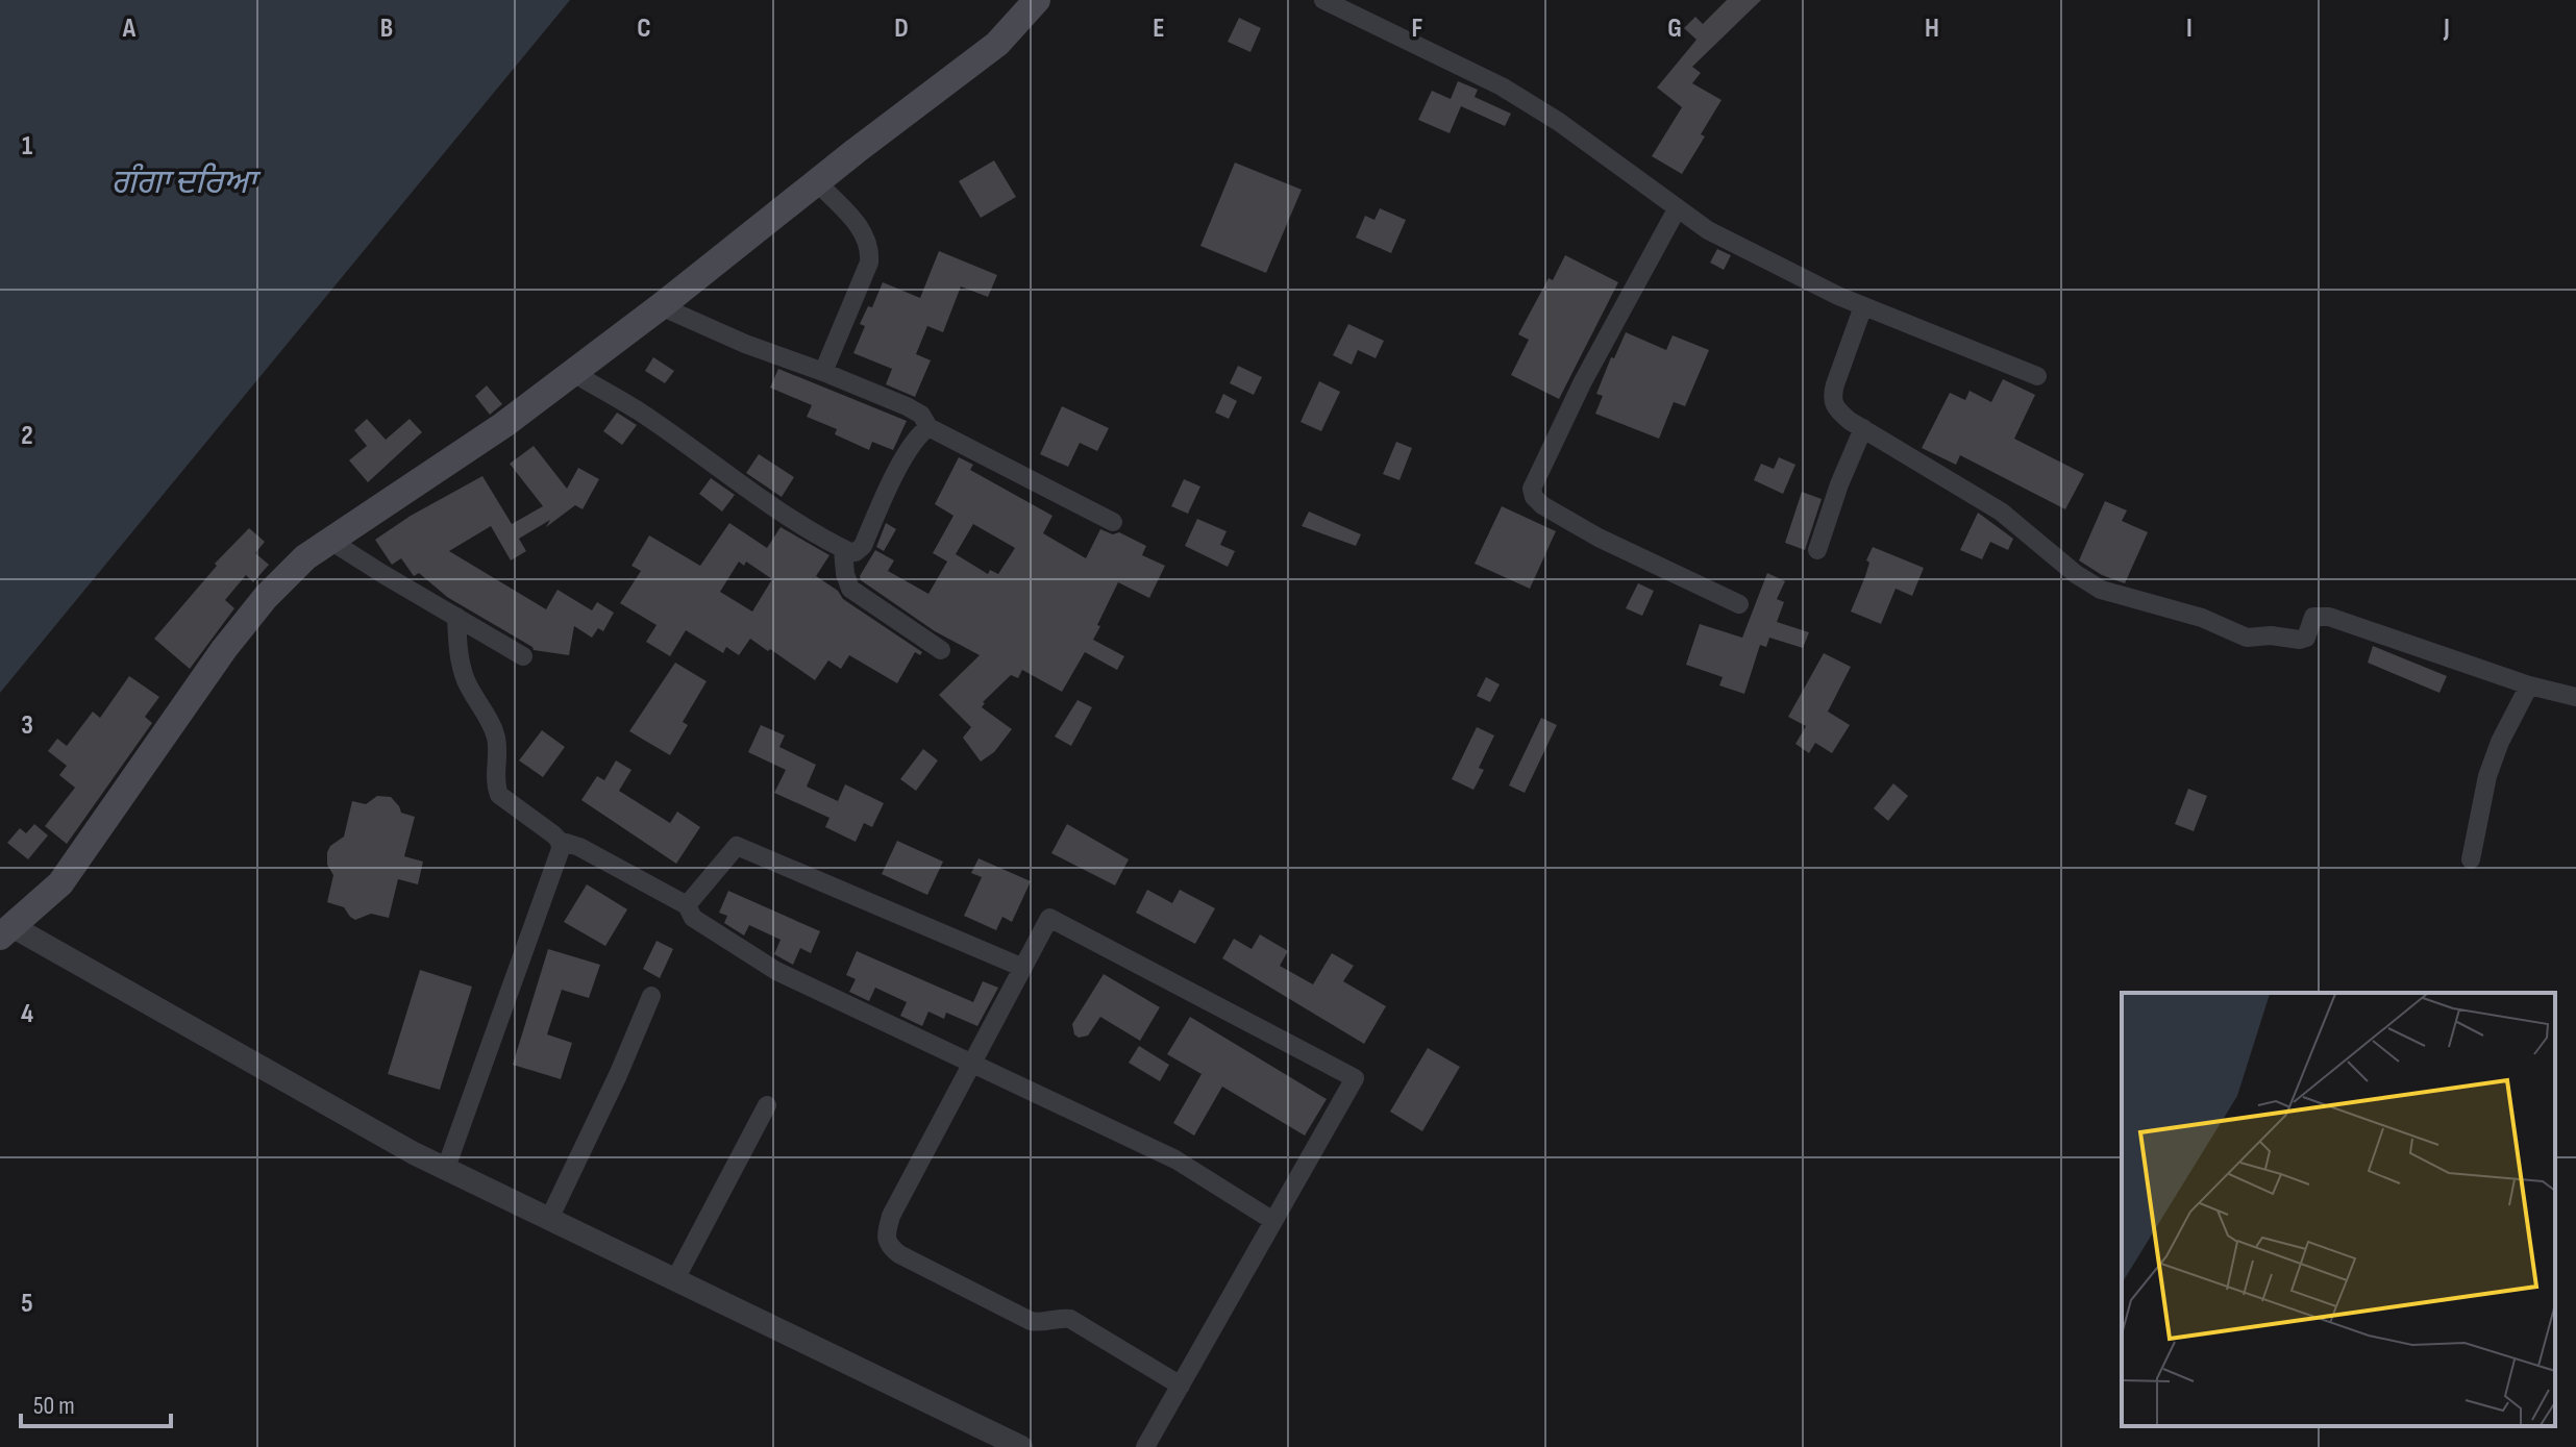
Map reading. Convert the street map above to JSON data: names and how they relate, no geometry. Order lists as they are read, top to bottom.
{
  "water": ["ਗੰਗਾ ਦਰਿਆ"],
  "scale_bar": "50 m",
  "grid": {
    "columns": [
      "A",
      "B",
      "C",
      "D",
      "E",
      "F",
      "G",
      "H",
      "I",
      "J"
    ],
    "rows": [
      "1",
      "2",
      "3",
      "4",
      "5"
    ]
  }
}
